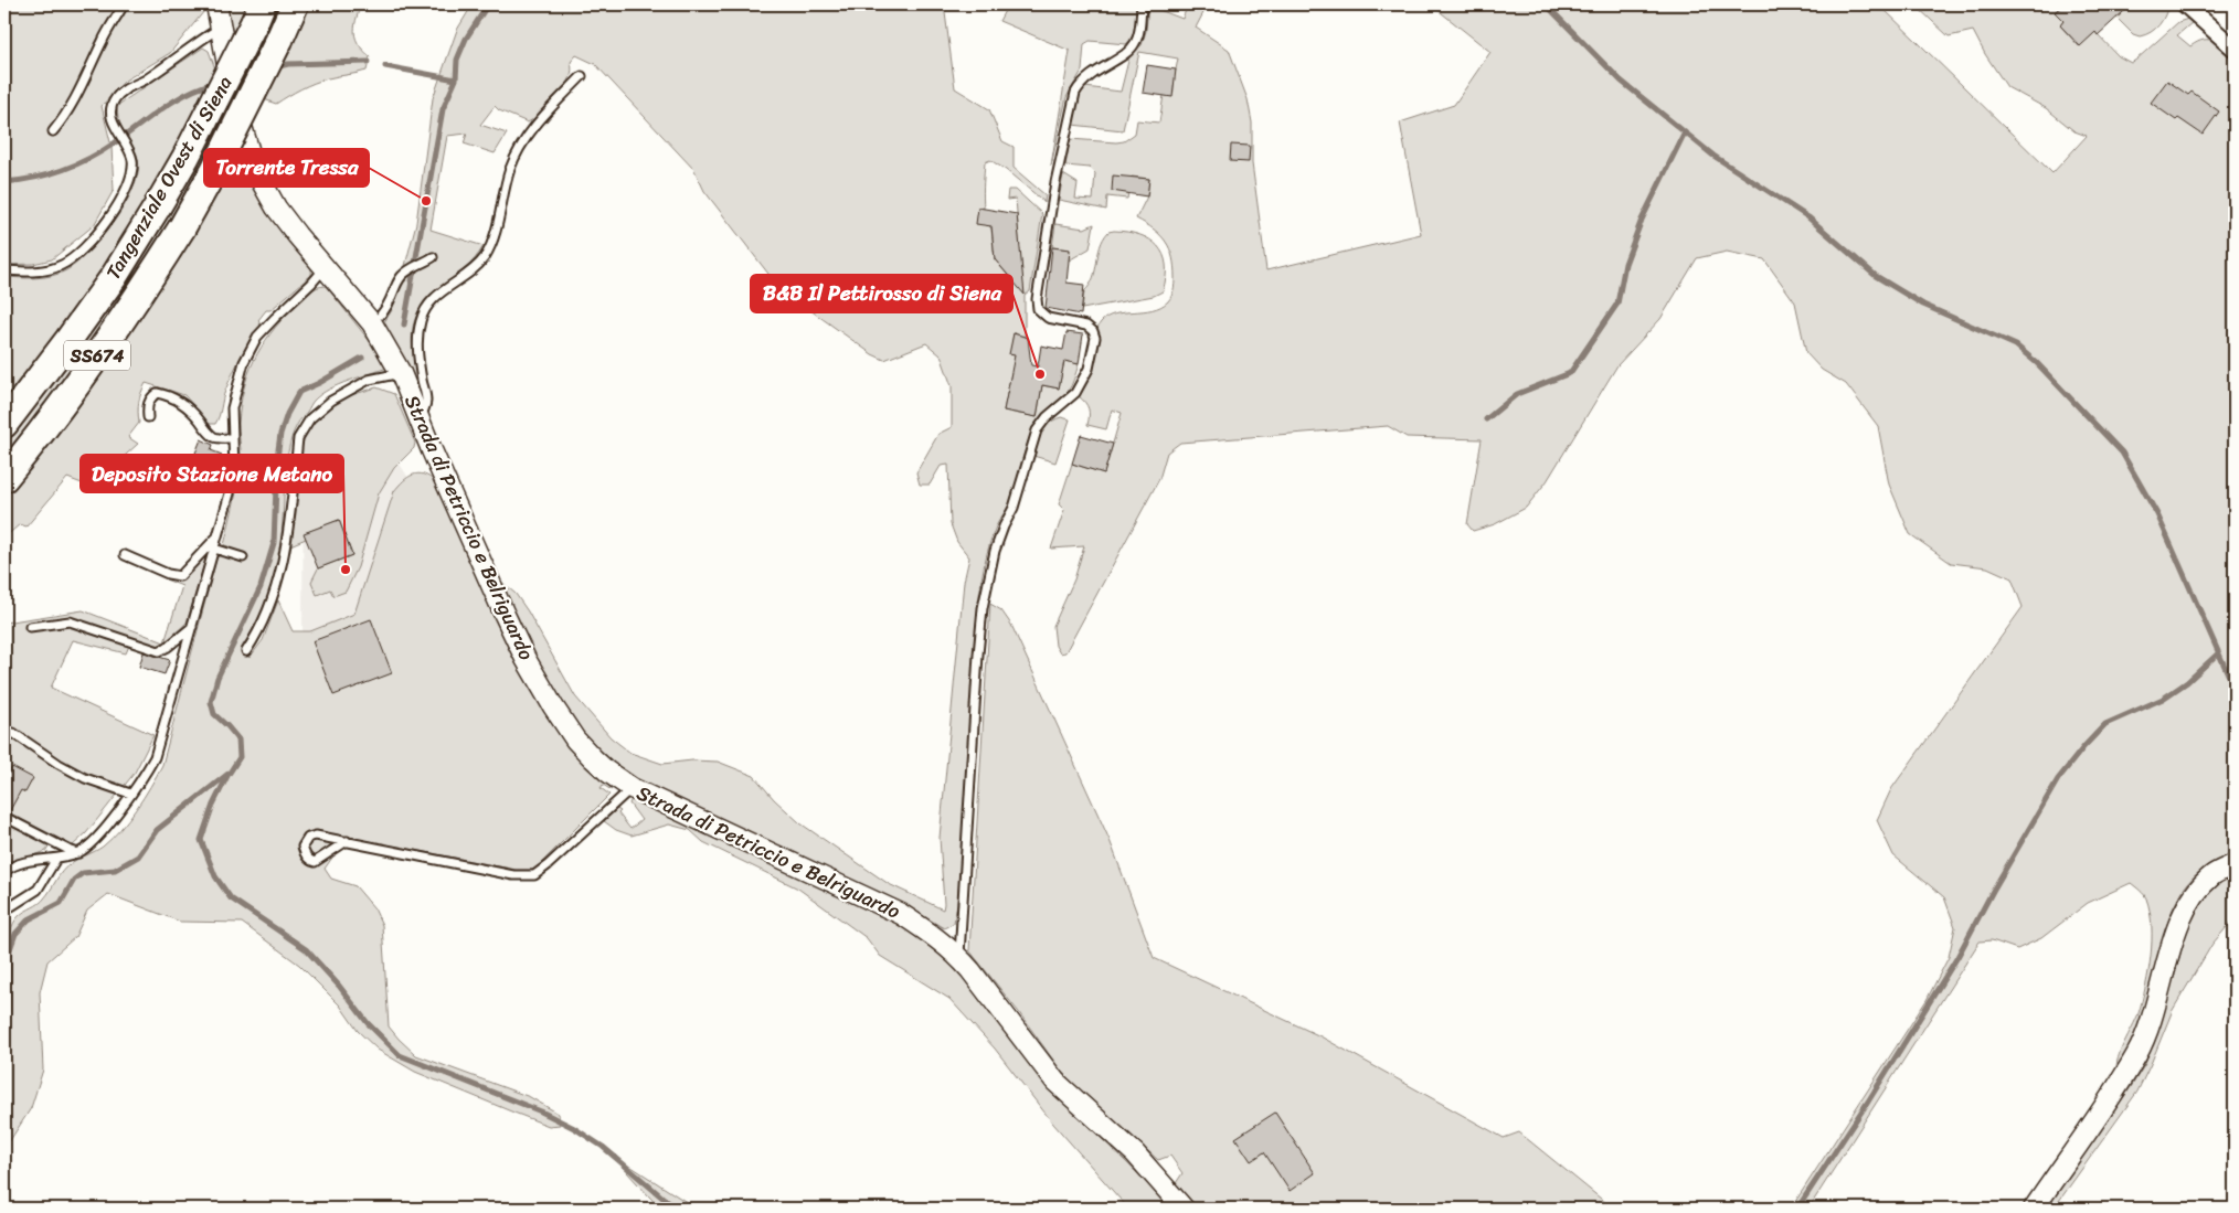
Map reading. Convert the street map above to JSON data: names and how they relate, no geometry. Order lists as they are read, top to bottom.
{
  "streets": {
    "highway": ["Tangenziale Ovest di Siena", "SS674"],
    "street": ["Strada di Petriccio e Belriguardo"]
  },
  "places": ["Torrente Tressa", "B&B Il Pettirosso di Siena", "Deposito Stazione Metano"]
}
